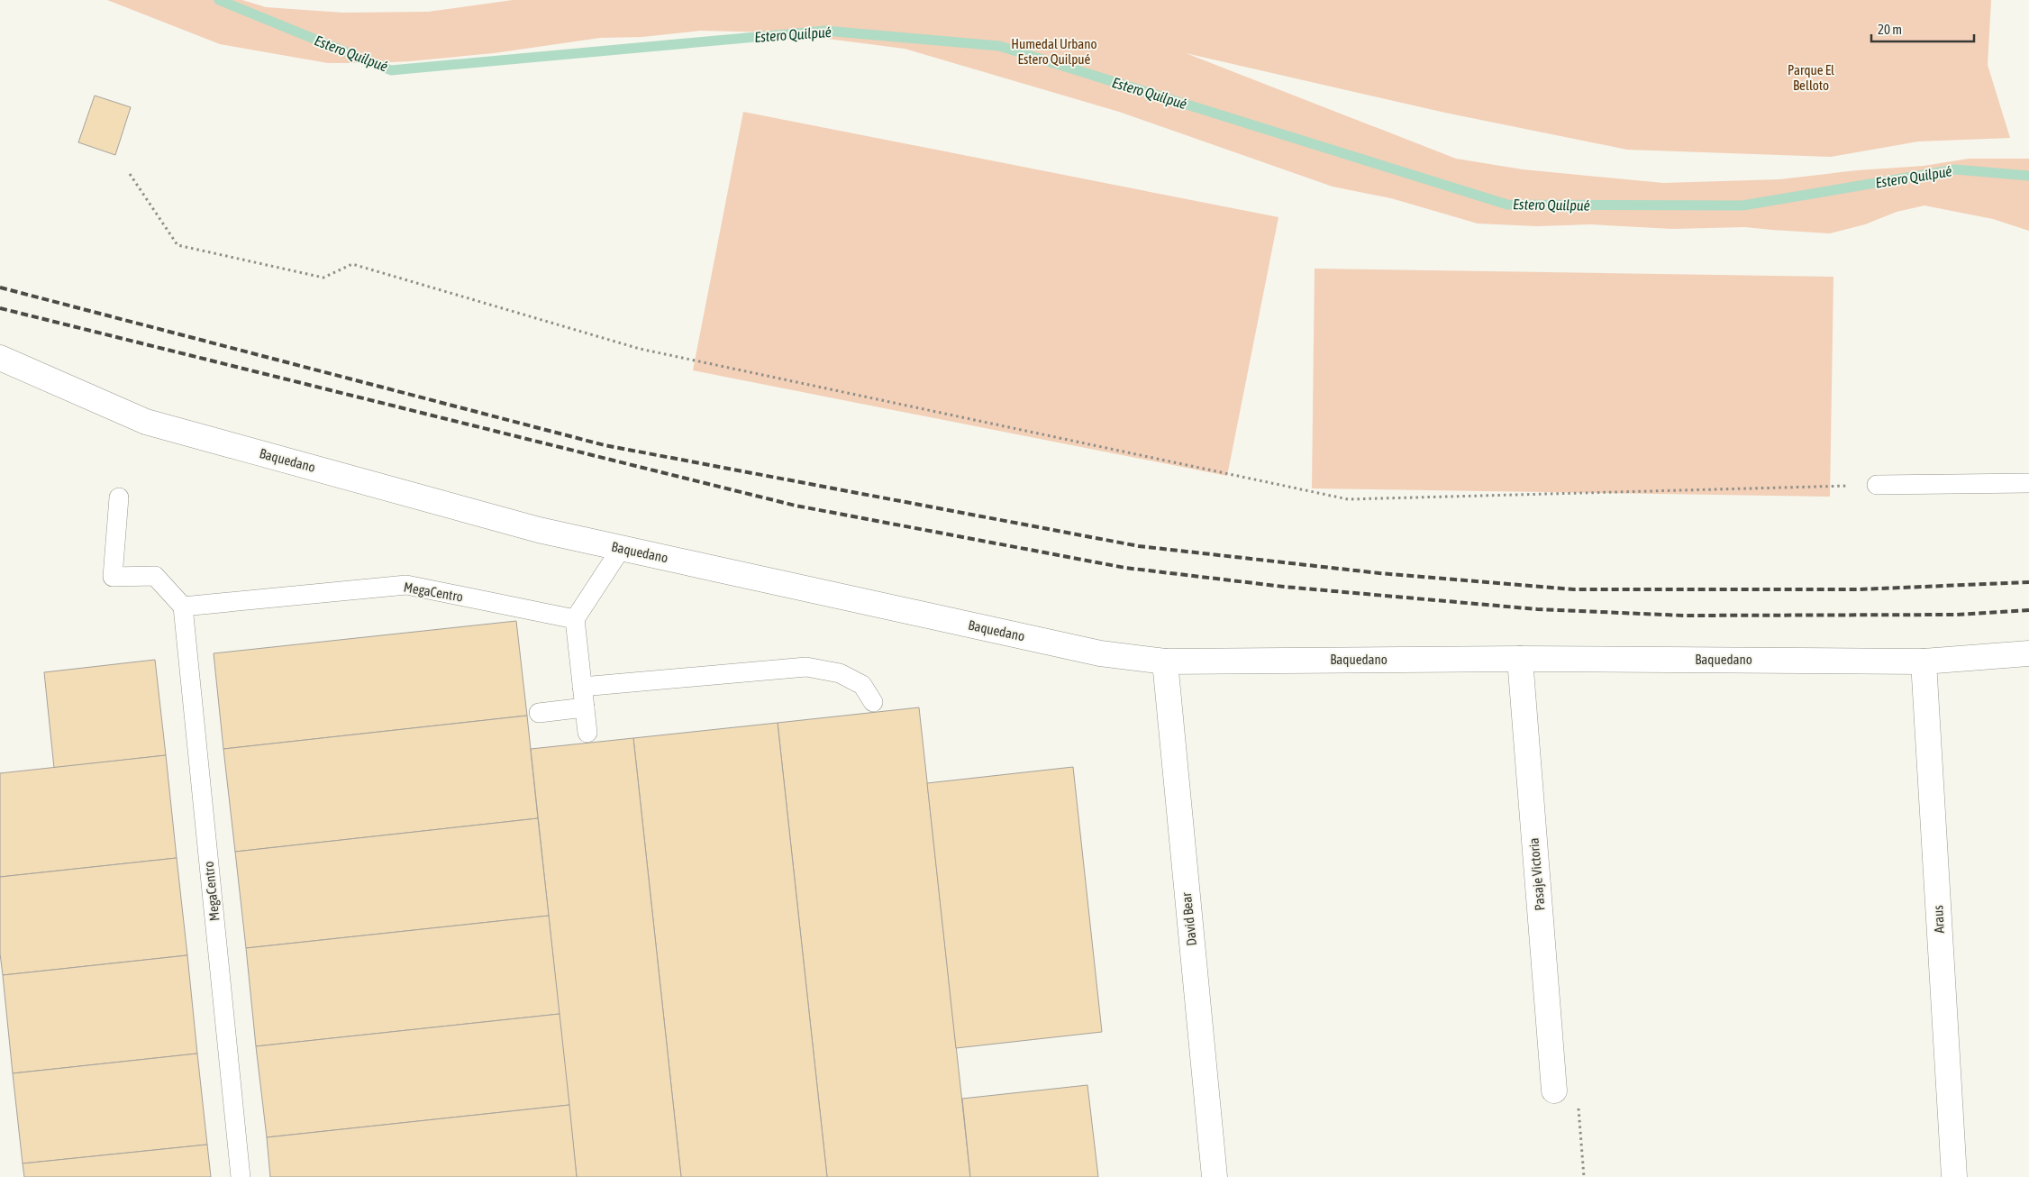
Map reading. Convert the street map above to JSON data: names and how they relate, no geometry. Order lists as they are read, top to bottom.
{
  "streets": {
    "street": [
      "Baquedano",
      "Pasaje Victoria",
      "David Bear",
      "Araus"
    ],
    "lane": ["MegaCentro"]
  },
  "crossings": [
    ["Baquedano", "Pasaje Victoria"],
    ["Baquedano", "David Bear"],
    ["Baquedano", "Araus"]
  ],
  "water": ["Estero Quilpué"],
  "parks": ["Humedal Urbano Estero Quilpué", "Parque El Belloto"],
  "scale_bar": "20 m"
}
